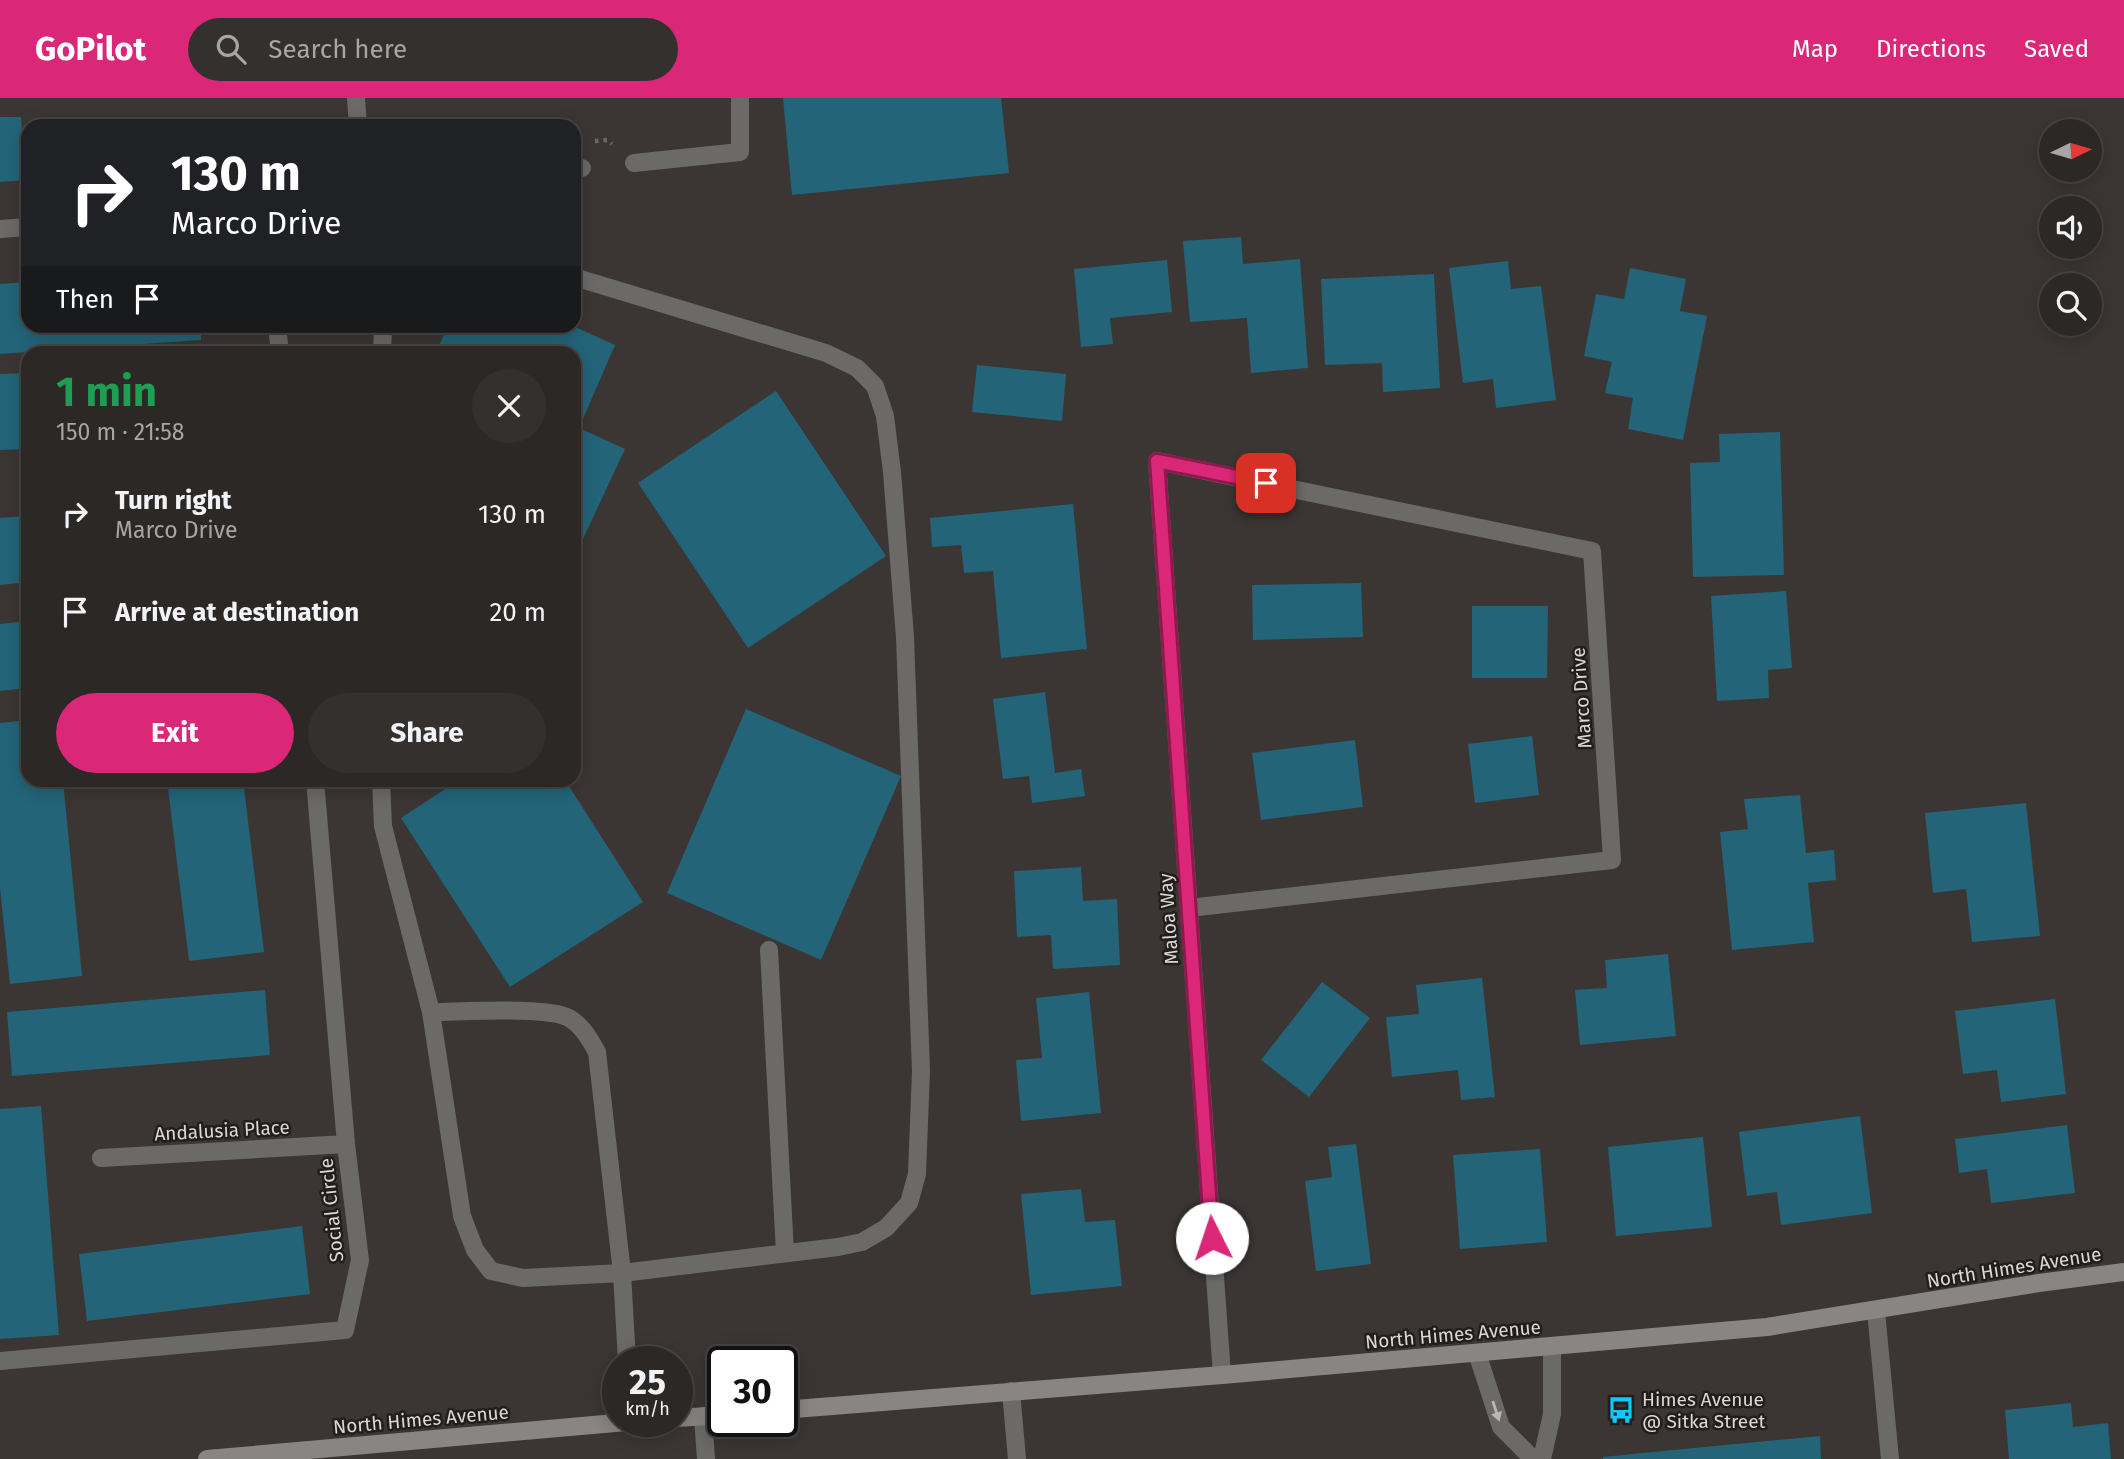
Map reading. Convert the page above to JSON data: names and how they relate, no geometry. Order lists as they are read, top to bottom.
{
  "streets": {
    "street": [
      "Marco Drive",
      "Maloa Way",
      "Andalusia Place",
      "Social Circle",
      "North Himes Avenue"
    ]
  },
  "crossings": [
    ["Marco Drive", "Maloa Way"],
    ["Maloa Way", "North Himes Avenue"],
    ["Andalusia Place", "Social Circle"]
  ],
  "places": {
    "bus stop": ["Himes Avenue @ Sitka Street"]
  },
  "north": "right",
  "page": {
    "header": "GoPilot",
    "search": "Search here",
    "nav": ["Map", "Directions", "Saved"],
    "turn": ["130 m", "Marco Drive"],
    "then": "Then",
    "heading": ["1 min", "150 m · 21:58"],
    "list": [
      {
        "name": "Turn right",
        "note": "Marco Drive",
        "value": "130 m"
      },
      {
        "name": "Arrive at destination",
        "value": "20 m"
      }
    ],
    "buttons": ["Exit", "Share"],
    "speed": "25 km/h",
    "limit": "30"
  }
}
